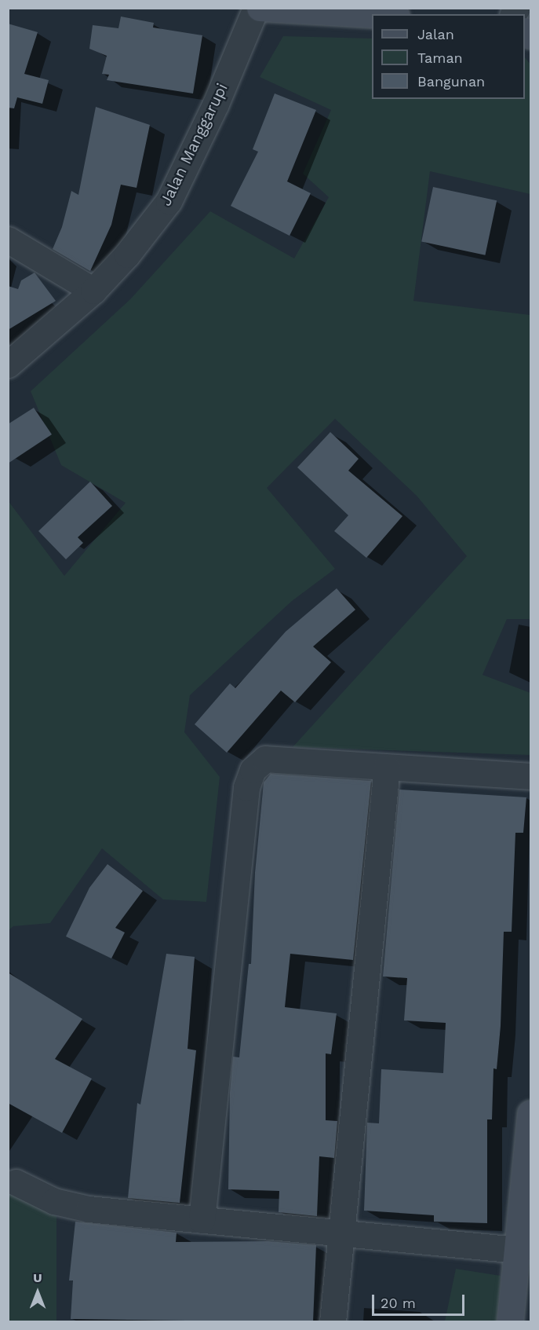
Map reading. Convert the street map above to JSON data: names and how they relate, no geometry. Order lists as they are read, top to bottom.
{
  "streets": {
    "street": ["Jalan Manggarupi"]
  },
  "legend": ["Jalan", "Taman", "Bangunan"],
  "scale_bar": "20 m",
  "north": "top"
}
